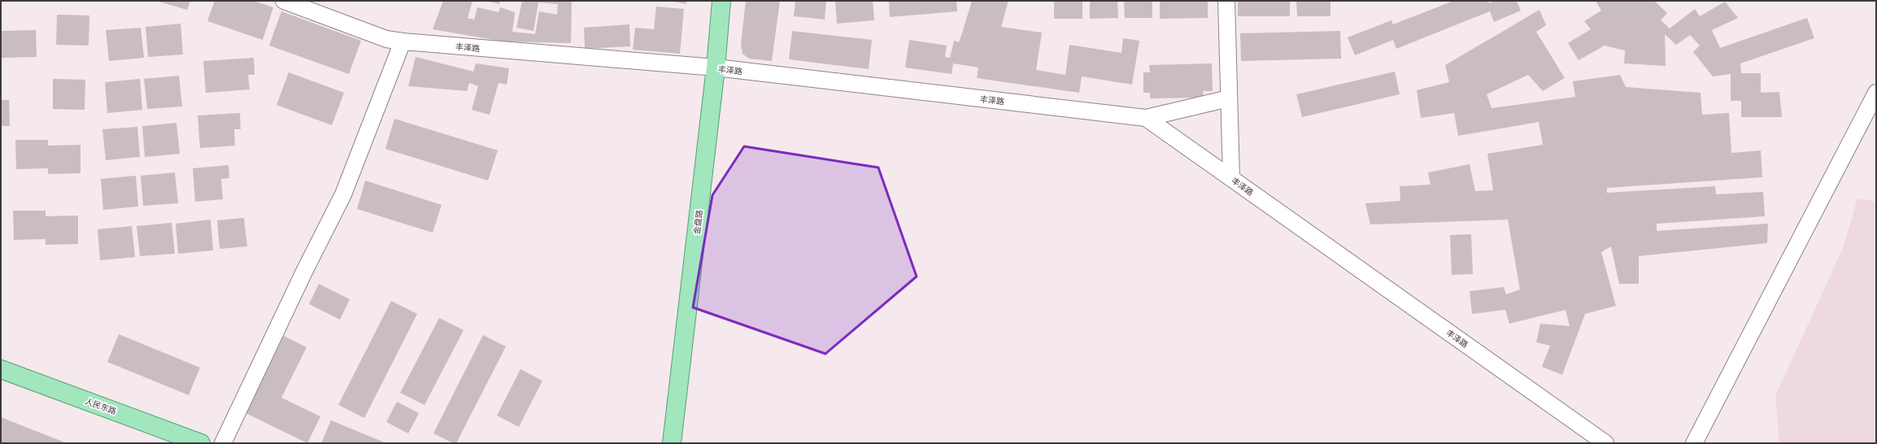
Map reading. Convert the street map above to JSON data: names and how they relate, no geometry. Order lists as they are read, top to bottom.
{
  "streets": {
    "main road": ["金盘路", "人民东路"],
    "street": ["丰泽路"]
  },
  "crossings": [
    ["丰泽路", "金盘路"]
  ]
}
